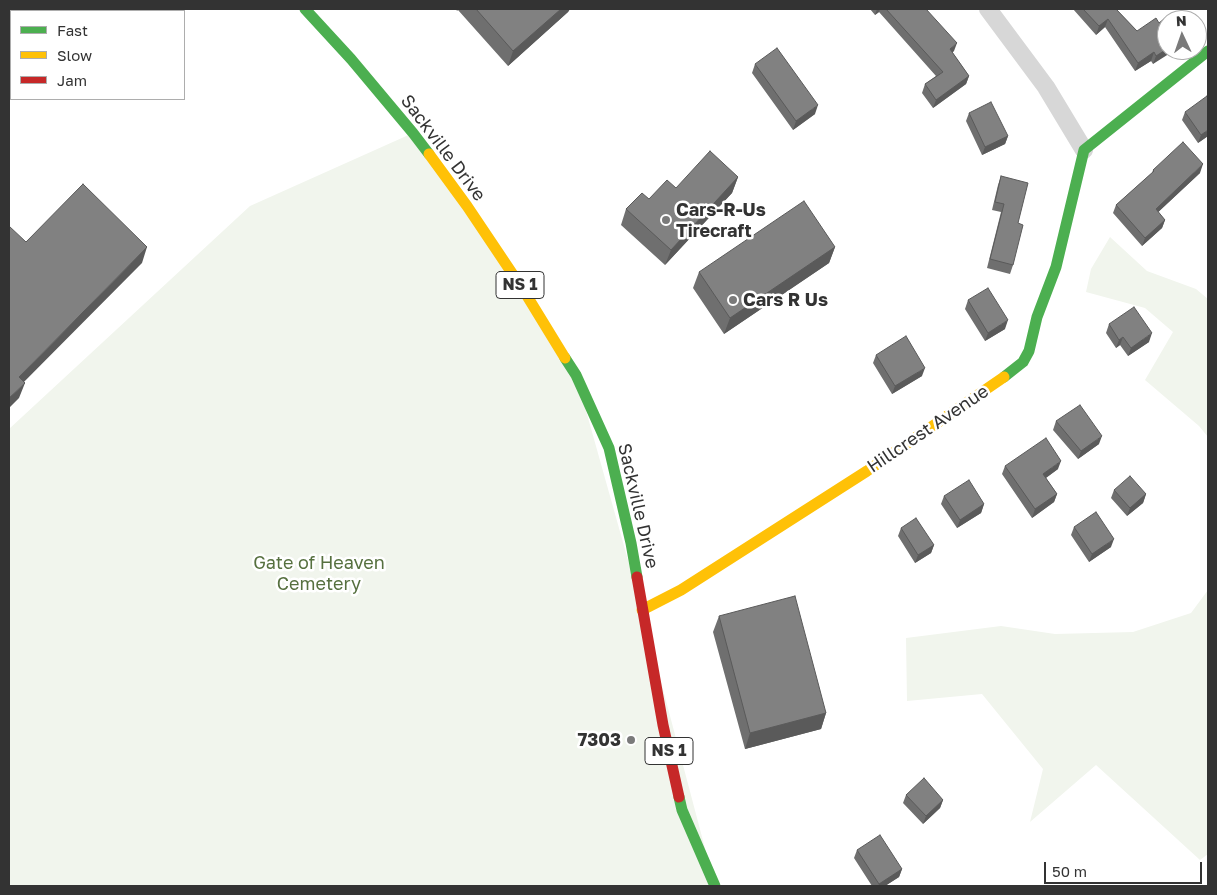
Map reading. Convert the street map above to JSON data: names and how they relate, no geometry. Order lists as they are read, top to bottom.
{
  "streets": {
    "main road": ["Sackville Drive", "NS 1", "Hillcrest Avenue"]
  },
  "crossings": [
    ["Sackville Drive", "Hillcrest Avenue"]
  ],
  "parks": ["Gate of Heaven Cemetery"],
  "places": ["Cars-R-Us Tirecraft", "Cars R Us", "7303"],
  "legend": ["Fast", "Slow", "Jam"],
  "scale_bar": "50 m",
  "north": "top"
}
